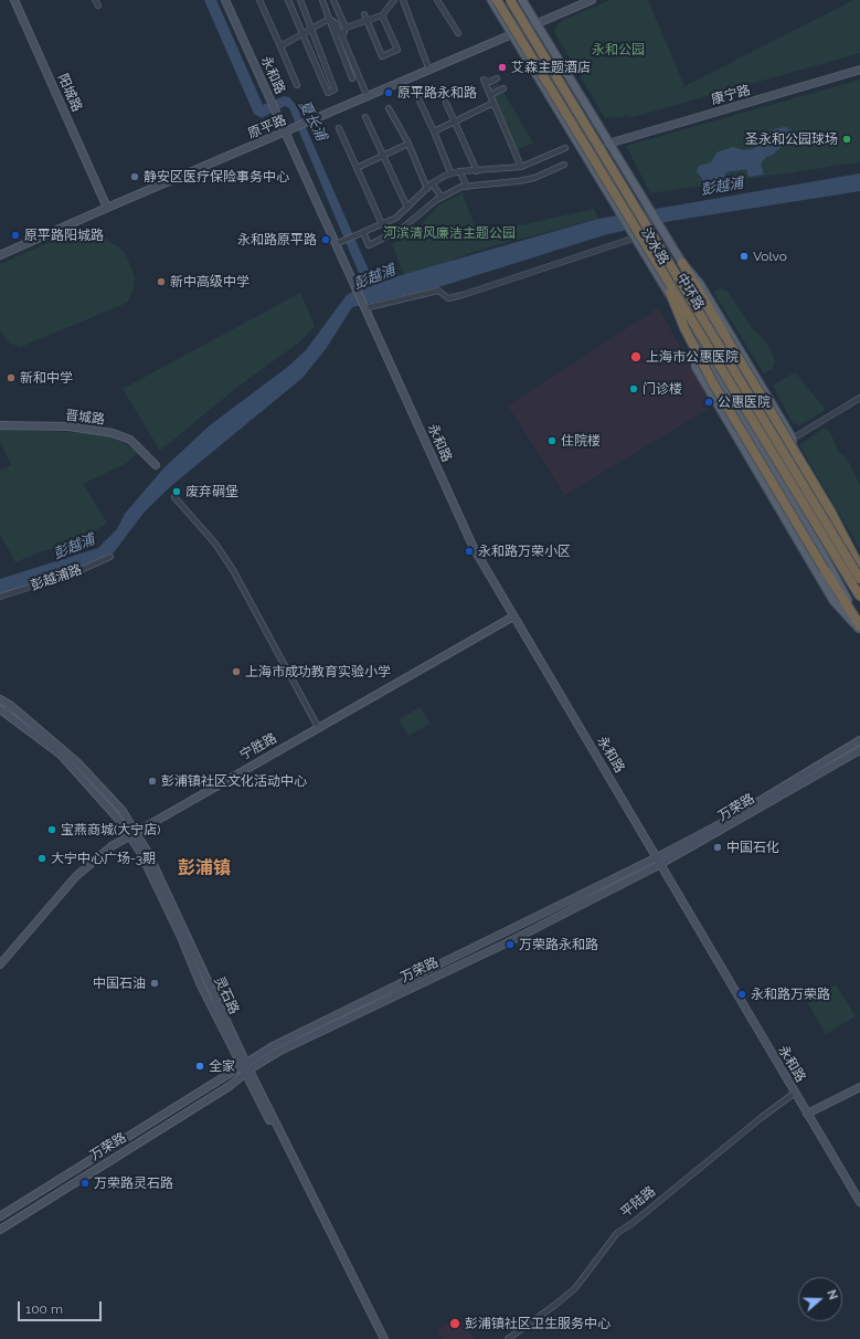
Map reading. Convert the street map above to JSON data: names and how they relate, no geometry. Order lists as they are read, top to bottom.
{
  "streets": {
    "highway": ["中环路"],
    "main road": ["汶水路"],
    "street": [
      "永和路",
      "阳城路",
      "康宁路",
      "原平路",
      "晋城路",
      "彭越浦路",
      "宁胜路",
      "万荣路",
      "灵石路",
      "平陆路"
    ]
  },
  "crossings": [
    ["永和路", "原平路"],
    ["永和路", "宁胜路"],
    ["永和路", "万荣路"],
    ["永和路", "平陆路"],
    ["阳城路", "原平路"],
    ["康宁路", "汶水路"],
    ["原平路", "汶水路"],
    ["宁胜路", "灵石路"],
    ["万荣路", "灵石路"]
  ],
  "districts": ["彭浦镇"],
  "water": ["夏长浦", "彭越浦"],
  "parks": ["永和公园", "河滨清风廉洁主题公园"],
  "places": [
    "艾森主题酒店",
    "原平路永和路",
    "圣永和公园球场",
    "静安区医疗保险事务中心",
    "原平路阳城路",
    "永和路原平路",
    "Volvo",
    "新中高级中学",
    "上海市公惠医院",
    "新和中学",
    "门诊楼",
    "公惠医院",
    "住院楼",
    "废弃碉堡",
    "永和路万荣小区",
    "上海市成功教育实验小学",
    "彭浦镇社区文化活动中心",
    "宝燕商城(大宁店)",
    "中国石化",
    "大宁中心广场-3期",
    "万荣路永和路",
    "中国石油",
    "永和路万荣路",
    "全家",
    "万荣路灵石路",
    "彭浦镇社区卫生服务中心"
  ],
  "scale_bar": "100 m",
  "north": "right"
}
